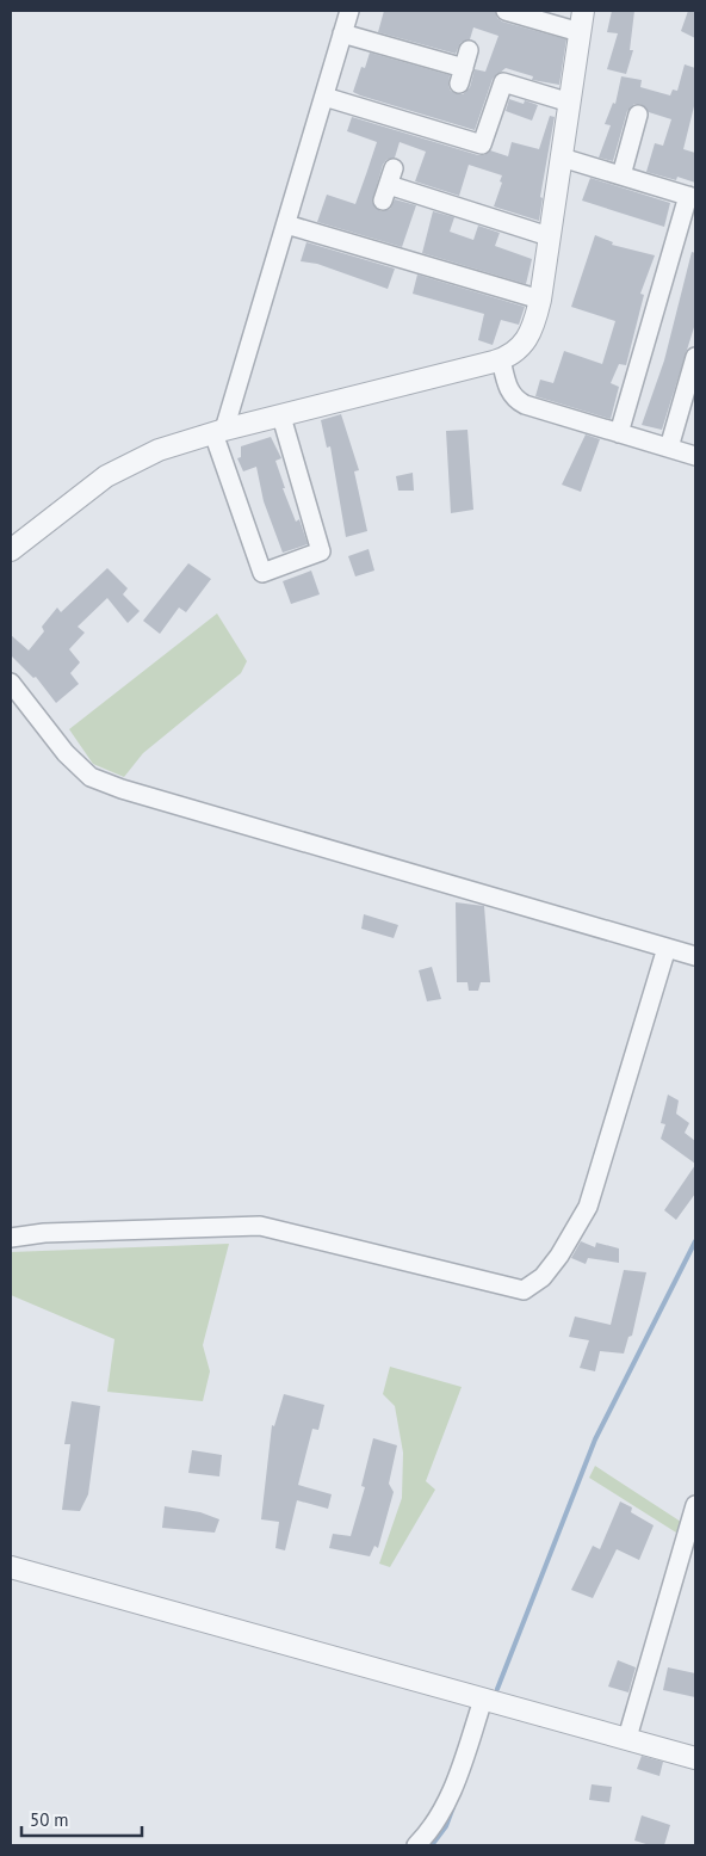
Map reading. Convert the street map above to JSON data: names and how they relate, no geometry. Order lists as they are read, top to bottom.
{
  "scale_bar": "50 m"
}
